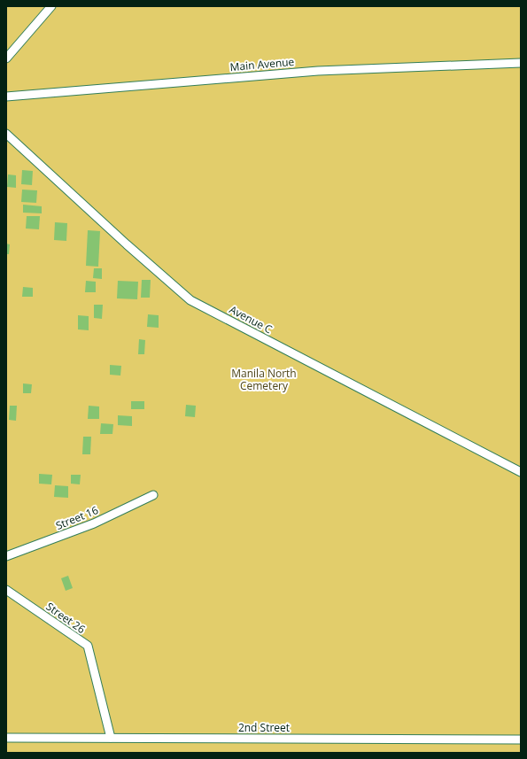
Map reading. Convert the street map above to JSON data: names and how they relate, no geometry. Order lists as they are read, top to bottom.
{
  "streets": {
    "lane": [
      "Main Avenue",
      "Avenue C",
      "Street 16",
      "Street 26",
      "2nd Street"
    ]
  },
  "crossings": [
    ["Street 26", "2nd Street"]
  ],
  "parks": ["Manila North Cemetery"]
}
